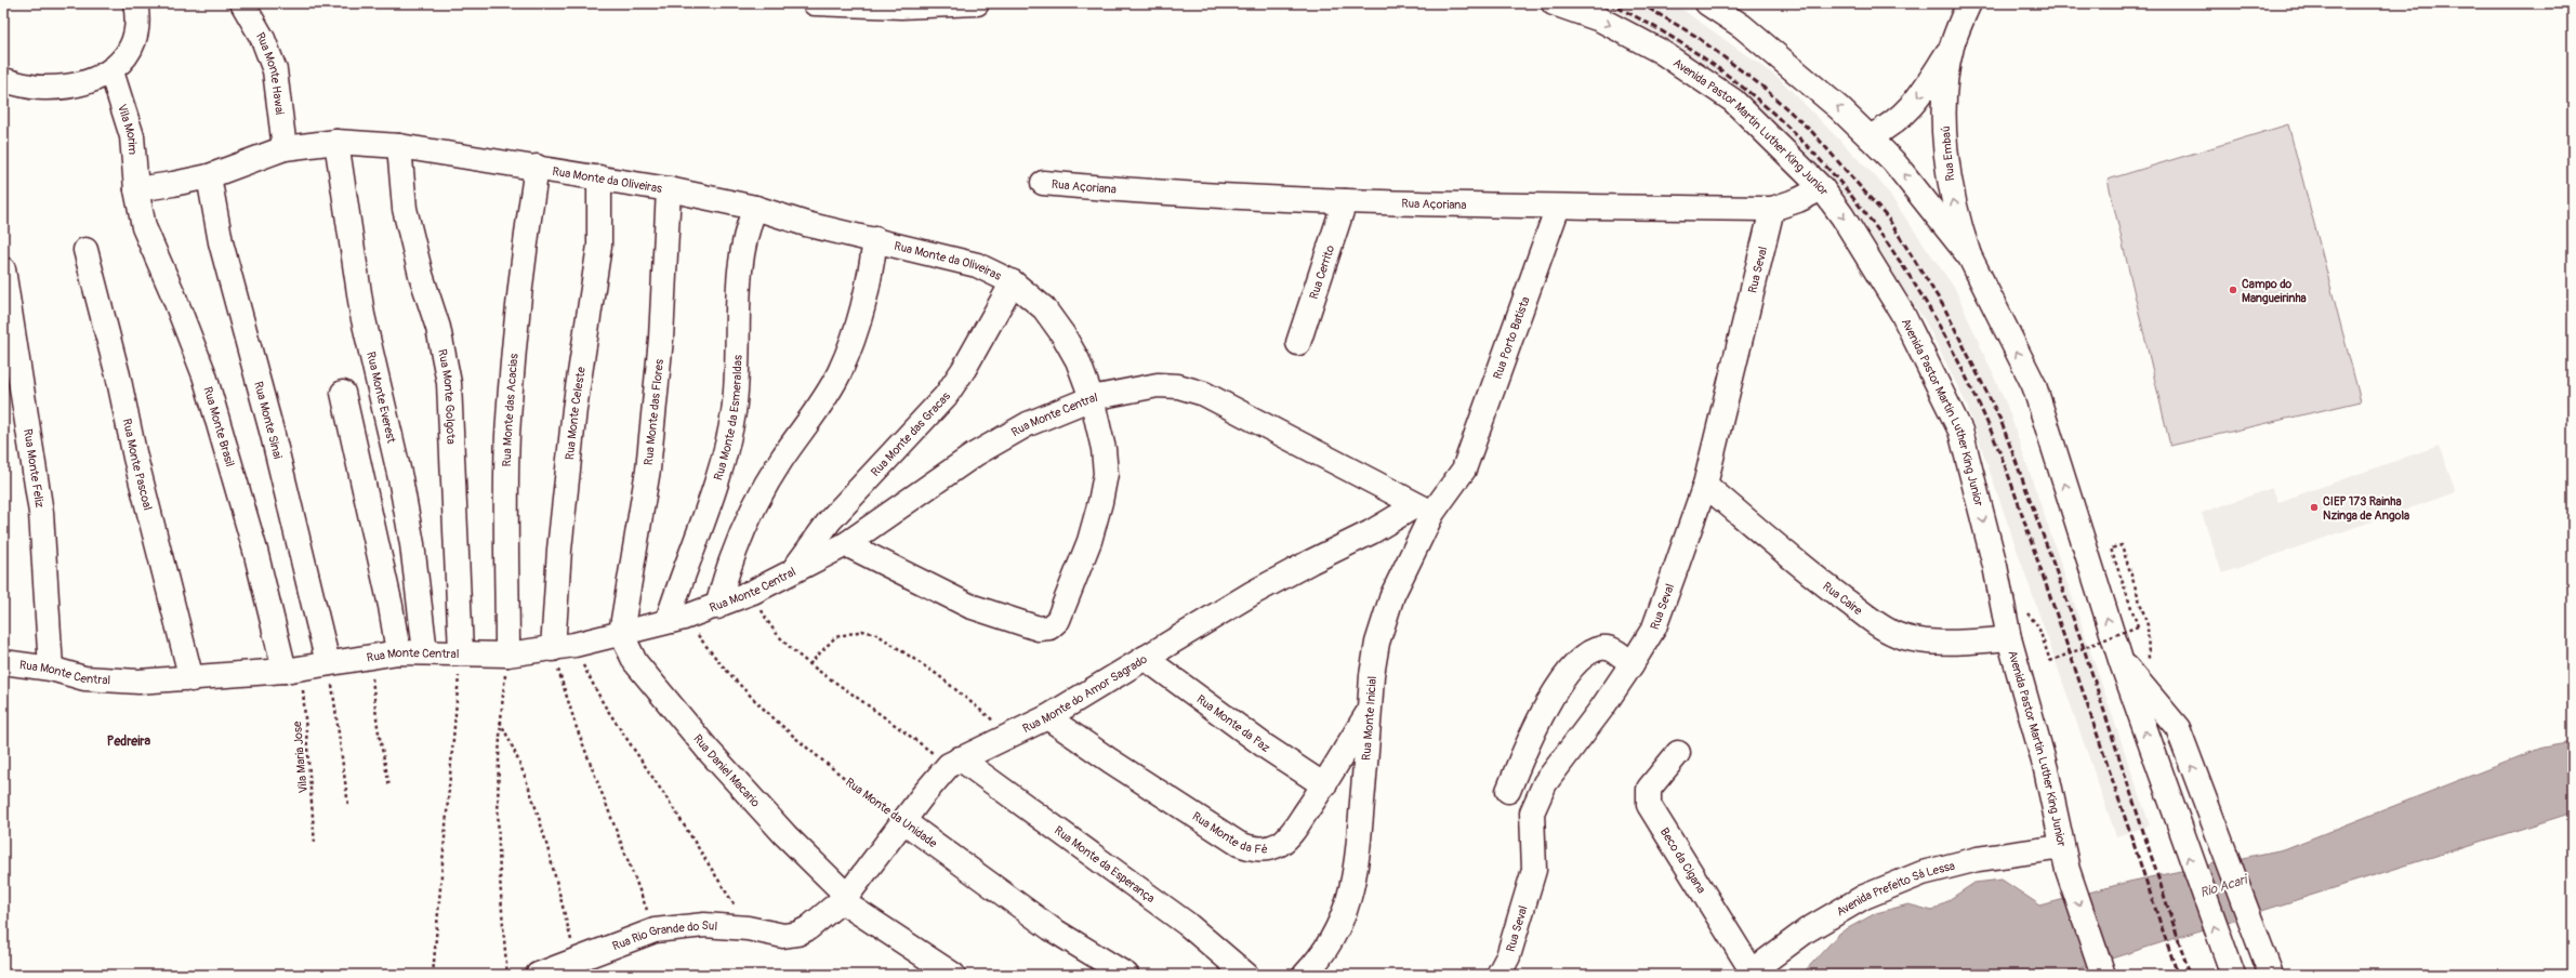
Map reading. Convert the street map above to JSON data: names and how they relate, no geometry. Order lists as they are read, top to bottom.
{
  "streets": {
    "street": [
      "Rua Monte Hawai",
      "Avenida Pastor Martin Luther King Junior",
      "Vila Morim",
      "Rua Embaú",
      "Rua Monte da Oliveiras",
      "Rua Açoriana",
      "Rua Seval",
      "Rua Cerrito",
      "Rua Porto Batista",
      "Rua Monte Everest",
      "Rua Monte Golgota",
      "Rua Monte das Acacias",
      "Rua Monte das Flores",
      "Rua Monte Celeste",
      "Rua Monte Central",
      "Rua Monte da Esmeraldas",
      "Rua Monte Sinai",
      "Rua Monte Brasil",
      "Rua Monte das Gracas",
      "Rua Monte Pascoal",
      "Rua Monte Feliz",
      "Rua Caire",
      "Rua Monte do Amor Sagrado",
      "Rua Monte Inicial",
      "Rua Monte da Paz",
      "Rua Daniel Macario",
      "Rua Monte da Unidade",
      "Rua Monte da Fé",
      "Beco da Cigana",
      "Rua Monte da Esperança",
      "Avenida Prefeito Sá Lessa",
      "Rua Rio Grande do Sul"
    ],
    "path": ["Vila Maria Jose"]
  },
  "crossings": [
    ["Rua Monte Hawai", "Rua Monte da Oliveiras"],
    ["Avenida Pastor Martin Luther King Junior", "Rua Açoriana"],
    ["Avenida Pastor Martin Luther King Junior", "Rua Caire"],
    ["Avenida Pastor Martin Luther King Junior", "Avenida Prefeito Sá Lessa"],
    ["Vila Morim", "Rua Monte da Oliveiras"],
    ["Vila Morim", "Rua Monte Brasil"],
    ["Rua Monte da Oliveiras", "Rua Monte Everest"],
    ["Rua Monte da Oliveiras", "Rua Monte Golgota"],
    ["Rua Monte da Oliveiras", "Rua Monte das Acacias"],
    ["Rua Monte da Oliveiras", "Rua Monte das Flores"],
    ["Rua Monte da Oliveiras", "Rua Monte Celeste"],
    ["Rua Monte da Oliveiras", "Rua Monte Central"],
    ["Rua Monte da Oliveiras", "Rua Monte da Esmeraldas"],
    ["Rua Monte da Oliveiras", "Rua Monte Sinai"],
    ["Rua Monte da Oliveiras", "Rua Monte Brasil"],
    ["Rua Monte da Oliveiras", "Rua Monte das Gracas"],
    ["Rua Açoriana", "Rua Seval"],
    ["Rua Açoriana", "Rua Cerrito"],
    ["Rua Açoriana", "Rua Porto Batista"],
    ["Rua Seval", "Rua Caire"],
    ["Rua Porto Batista", "Rua Monte Inicial"],
    ["Rua Monte Everest", "Rua Monte Central"],
    ["Rua Monte Golgota", "Rua Monte Central"],
    ["Rua Monte das Acacias", "Rua Monte Central"],
    ["Rua Monte das Flores", "Rua Monte Central"],
    ["Rua Monte das Flores", "Rua Daniel Macario"],
    ["Rua Monte Celeste", "Rua Monte Central"],
    ["Rua Monte Central", "Rua Monte da Esmeraldas"],
    ["Rua Monte Central", "Rua Monte Sinai"],
    ["Rua Monte Central", "Rua Monte Brasil"],
    ["Rua Monte Central", "Rua Monte das Gracas"],
    ["Rua Monte Central", "Rua Monte Pascoal"],
    ["Rua Monte Central", "Rua Monte Feliz"],
    ["Rua Monte Central", "Rua Monte do Amor Sagrado"],
    ["Rua Monte Central", "Rua Monte Inicial"],
    ["Rua Monte Central", "Vila Maria Jose"],
    ["Rua Monte Central", "Rua Daniel Macario"],
    ["Rua Monte Central", "Rua Monte da Unidade"],
    ["Rua Monte da Esmeraldas", "Rua Monte da Unidade"],
    ["Rua Monte Brasil", "Vila Maria Jose"],
    ["Rua Monte do Amor Sagrado", "Rua Monte Inicial"],
    ["Rua Monte do Amor Sagrado", "Rua Monte da Paz"],
    ["Rua Monte do Amor Sagrado", "Rua Daniel Macario"],
    ["Rua Monte do Amor Sagrado", "Rua Monte da Unidade"],
    ["Rua Monte do Amor Sagrado", "Rua Monte da Fé"],
    ["Rua Monte do Amor Sagrado", "Rua Monte da Esperança"],
    ["Rua Monte do Amor Sagrado", "Rua Rio Grande do Sul"],
    ["Rua Monte Inicial", "Rua Monte da Fé"],
    ["Rua Monte da Paz", "Rua Monte da Fé"],
    ["Beco da Cigana", "Avenida Prefeito Sá Lessa"]
  ],
  "districts": ["Pedreira"],
  "water": ["Rio Acari"],
  "places": ["Campo do Mangueirinha", "CIEP 173 Rainha Nzinga de Angola"]
}
